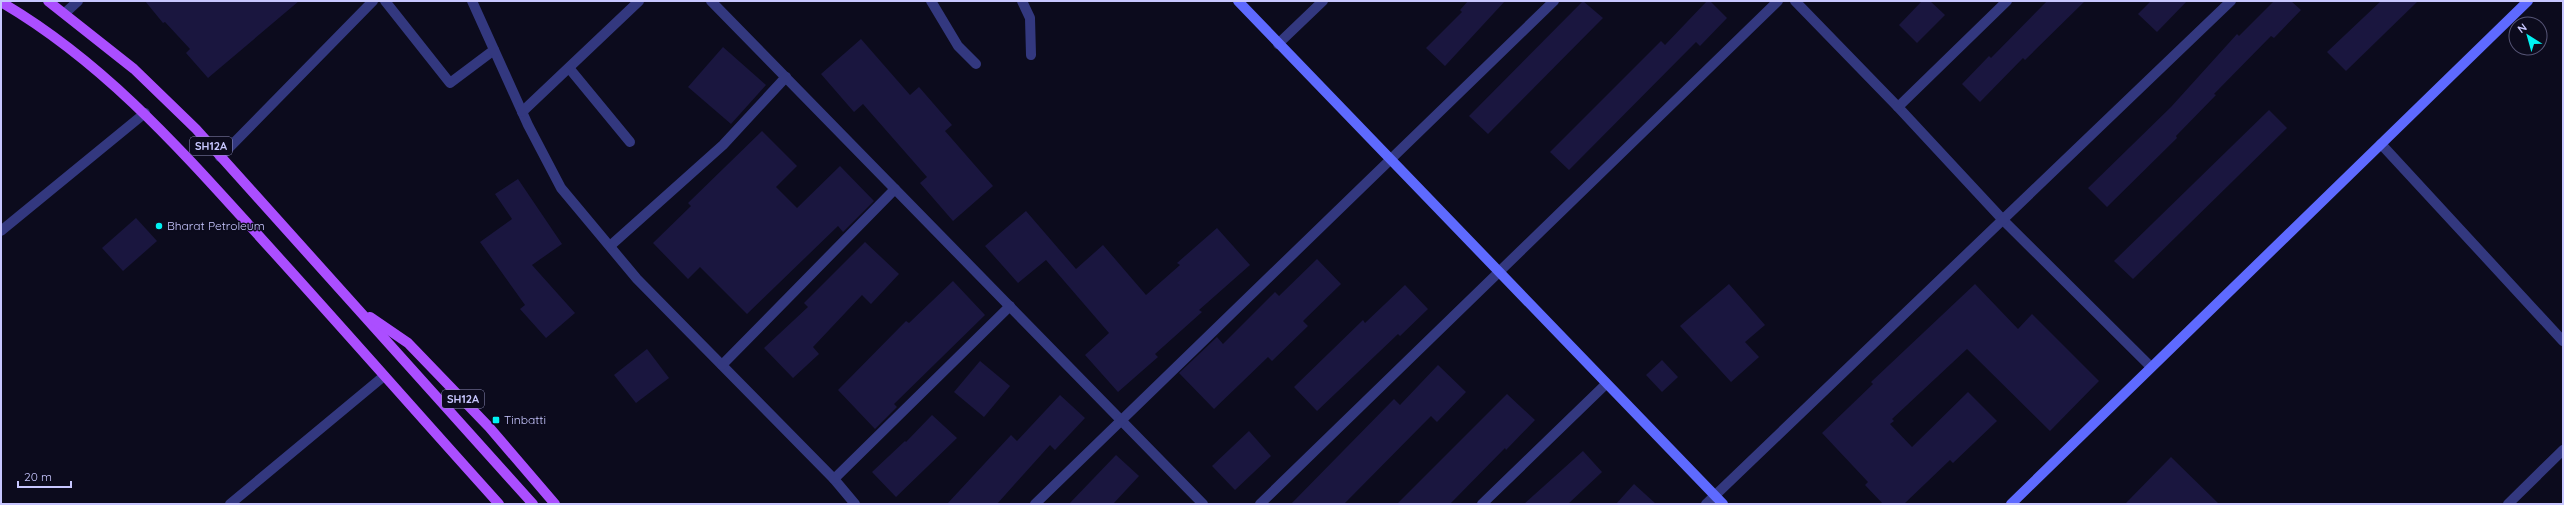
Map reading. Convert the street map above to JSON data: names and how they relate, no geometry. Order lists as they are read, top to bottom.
{
  "streets": {
    "main road": ["SH12A"]
  },
  "places": {
    "other": ["Bharat Petroleum"],
    "transit": ["Tinbatti"]
  },
  "scale_bar": "20 m",
  "north": "top left"
}
